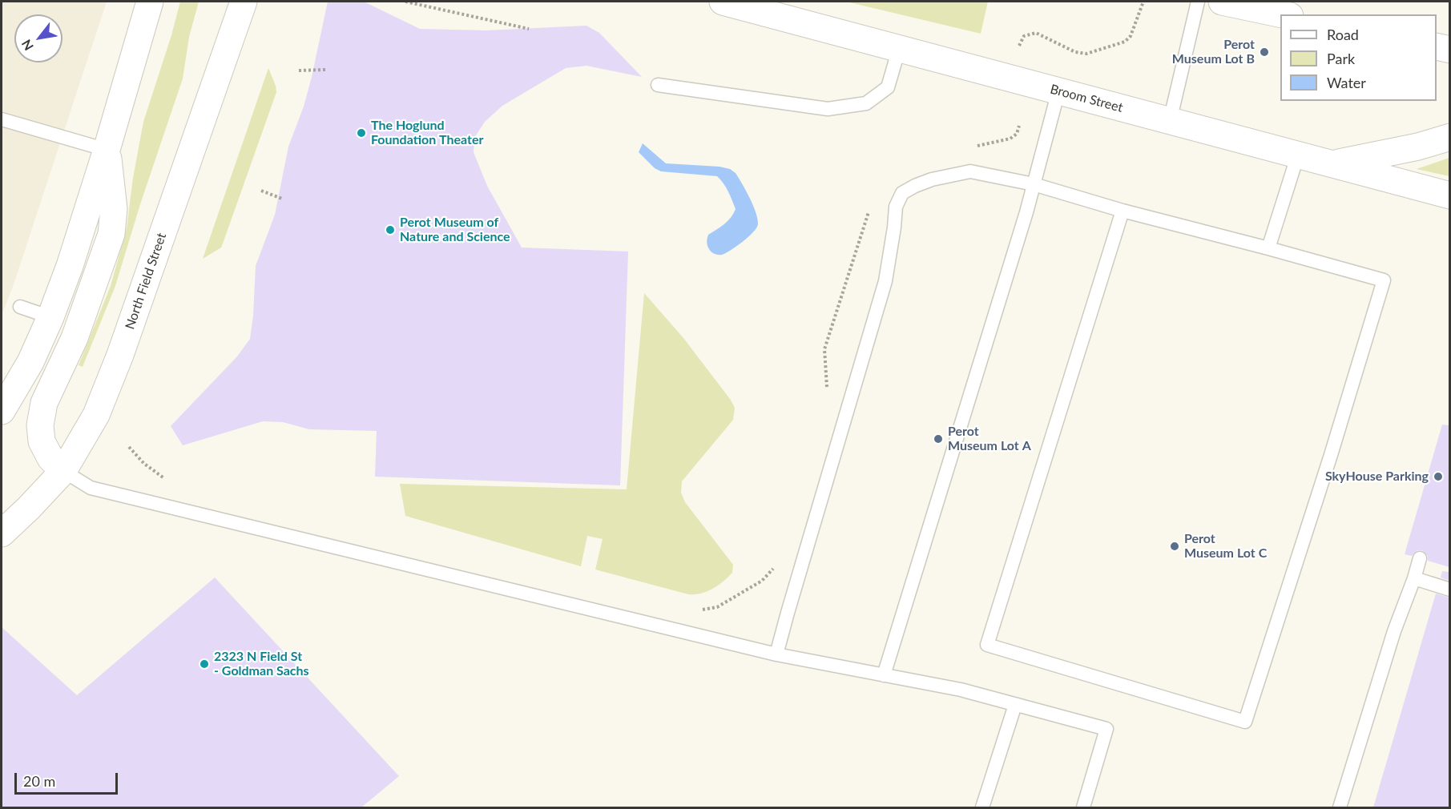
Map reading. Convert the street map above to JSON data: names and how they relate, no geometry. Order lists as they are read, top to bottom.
{
  "streets": {
    "main road": ["Broom Street", "North Field Street"]
  },
  "places": [
    "Perot Museum Lot B",
    "The Hoglund Foundation Theater",
    "Perot Museum of Nature and Science",
    "Perot Museum Lot A",
    "SkyHouse Parking",
    "Perot Museum Lot C",
    "2323 N Field St - Goldman Sachs"
  ],
  "legend": ["Road", "Park", "Water"],
  "scale_bar": "20 m",
  "north": "bottom left"
}
